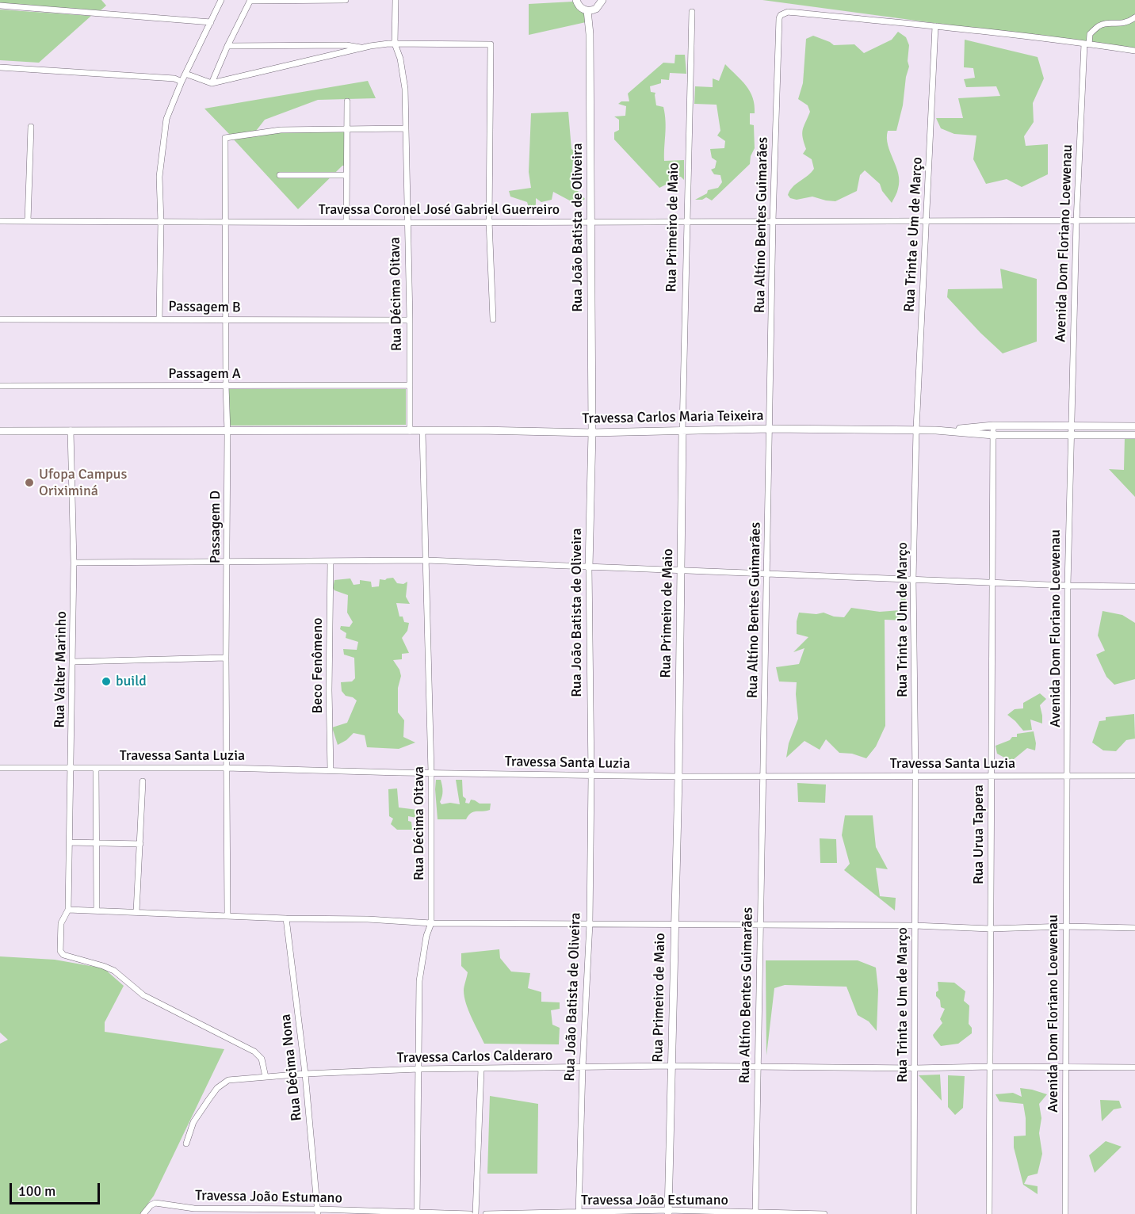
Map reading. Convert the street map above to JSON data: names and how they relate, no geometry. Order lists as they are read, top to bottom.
{
  "streets": {
    "street": [
      "Travessa Coronel José Gabriel Guerreiro",
      "Rua Altíno Bentes Guimarães",
      "Rua João Batista de Oliveira",
      "Rua Primeiro de Maio",
      "Rua Trinta e Um de Março",
      "Avenida Dom Floriano Loewenau",
      "Rua Décima Oitava",
      "Passagem B",
      "Passagem A",
      "Travessa Carlos Maria Teixeira",
      "Passagem D",
      "Beco Fenômeno",
      "Rua Valter Marinho",
      "Travessa Santa Luzia",
      "Rua Urua Tapera",
      "Travessa Carlos Calderaro",
      "Rua Décima Nona",
      "Travessa João Estumano"
    ]
  },
  "crossings": [
    ["Travessa Coronel José Gabriel Guerreiro", "Rua Altíno Bentes Guimarães"],
    ["Travessa Coronel José Gabriel Guerreiro", "Rua João Batista de Oliveira"],
    ["Travessa Coronel José Gabriel Guerreiro", "Rua Primeiro de Maio"],
    ["Travessa Coronel José Gabriel Guerreiro", "Rua Trinta e Um de Março"],
    ["Travessa Coronel José Gabriel Guerreiro", "Avenida Dom Floriano Loewenau"],
    ["Travessa Coronel José Gabriel Guerreiro", "Rua Décima Oitava"],
    ["Travessa Coronel José Gabriel Guerreiro", "Passagem D"],
    ["Rua Altíno Bentes Guimarães", "Rua Trinta e Um de Março"],
    ["Rua Altíno Bentes Guimarães", "Travessa Carlos Maria Teixeira"],
    ["Rua Altíno Bentes Guimarães", "Travessa Santa Luzia"],
    ["Rua Altíno Bentes Guimarães", "Travessa Carlos Calderaro"],
    ["Rua Altíno Bentes Guimarães", "Travessa João Estumano"],
    ["Rua João Batista de Oliveira", "Travessa Carlos Maria Teixeira"],
    ["Rua João Batista de Oliveira", "Travessa Santa Luzia"],
    ["Rua João Batista de Oliveira", "Travessa Carlos Calderaro"],
    ["Rua João Batista de Oliveira", "Travessa João Estumano"],
    ["Rua Primeiro de Maio", "Travessa Carlos Maria Teixeira"],
    ["Rua Primeiro de Maio", "Travessa Santa Luzia"],
    ["Rua Primeiro de Maio", "Travessa Carlos Calderaro"],
    ["Rua Primeiro de Maio", "Travessa João Estumano"],
    ["Rua Trinta e Um de Março", "Travessa Carlos Maria Teixeira"],
    ["Rua Trinta e Um de Março", "Travessa Santa Luzia"],
    ["Rua Trinta e Um de Março", "Travessa Carlos Calderaro"],
    ["Avenida Dom Floriano Loewenau", "Travessa Carlos Maria Teixeira"],
    ["Avenida Dom Floriano Loewenau", "Travessa Santa Luzia"],
    ["Avenida Dom Floriano Loewenau", "Travessa Carlos Calderaro"],
    ["Rua Décima Oitava", "Passagem B"],
    ["Rua Décima Oitava", "Passagem A"],
    ["Rua Décima Oitava", "Travessa Carlos Maria Teixeira"],
    ["Rua Décima Oitava", "Travessa Santa Luzia"],
    ["Rua Décima Oitava", "Travessa Carlos Calderaro"],
    ["Rua Décima Oitava", "Travessa João Estumano"],
    ["Passagem B", "Passagem D"],
    ["Passagem A", "Passagem D"],
    ["Travessa Carlos Maria Teixeira", "Passagem D"],
    ["Travessa Carlos Maria Teixeira", "Rua Valter Marinho"],
    ["Travessa Carlos Maria Teixeira", "Rua Urua Tapera"],
    ["Passagem D", "Travessa Santa Luzia"],
    ["Beco Fenômeno", "Travessa Santa Luzia"],
    ["Rua Valter Marinho", "Travessa Santa Luzia"],
    ["Rua Valter Marinho", "Travessa Carlos Calderaro"],
    ["Travessa Santa Luzia", "Rua Urua Tapera"],
    ["Rua Urua Tapera", "Travessa Carlos Calderaro"],
    ["Travessa Carlos Calderaro", "Rua Décima Nona"],
    ["Rua Décima Nona", "Travessa João Estumano"]
  ],
  "places": ["Ufopa Campus Oriximiná", "build"],
  "scale_bar": "100 m"
}
